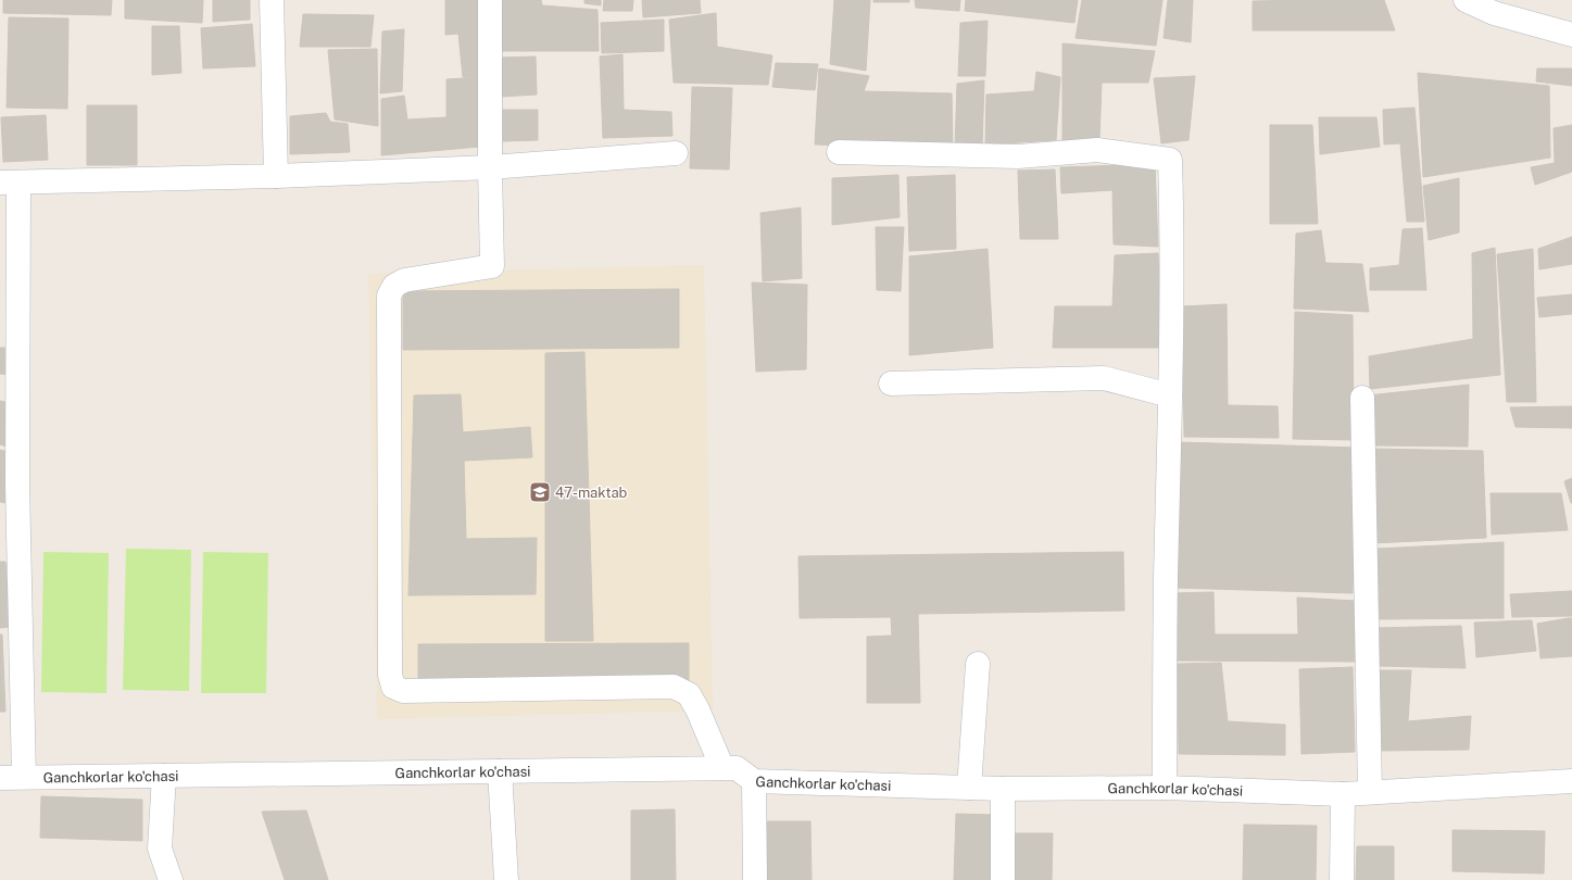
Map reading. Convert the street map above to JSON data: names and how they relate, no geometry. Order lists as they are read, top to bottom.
{
  "streets": {
    "street": ["Ganchkorlar ko'chasi"]
  },
  "places": {
    "school or university": ["47-maktab"]
  }
}
